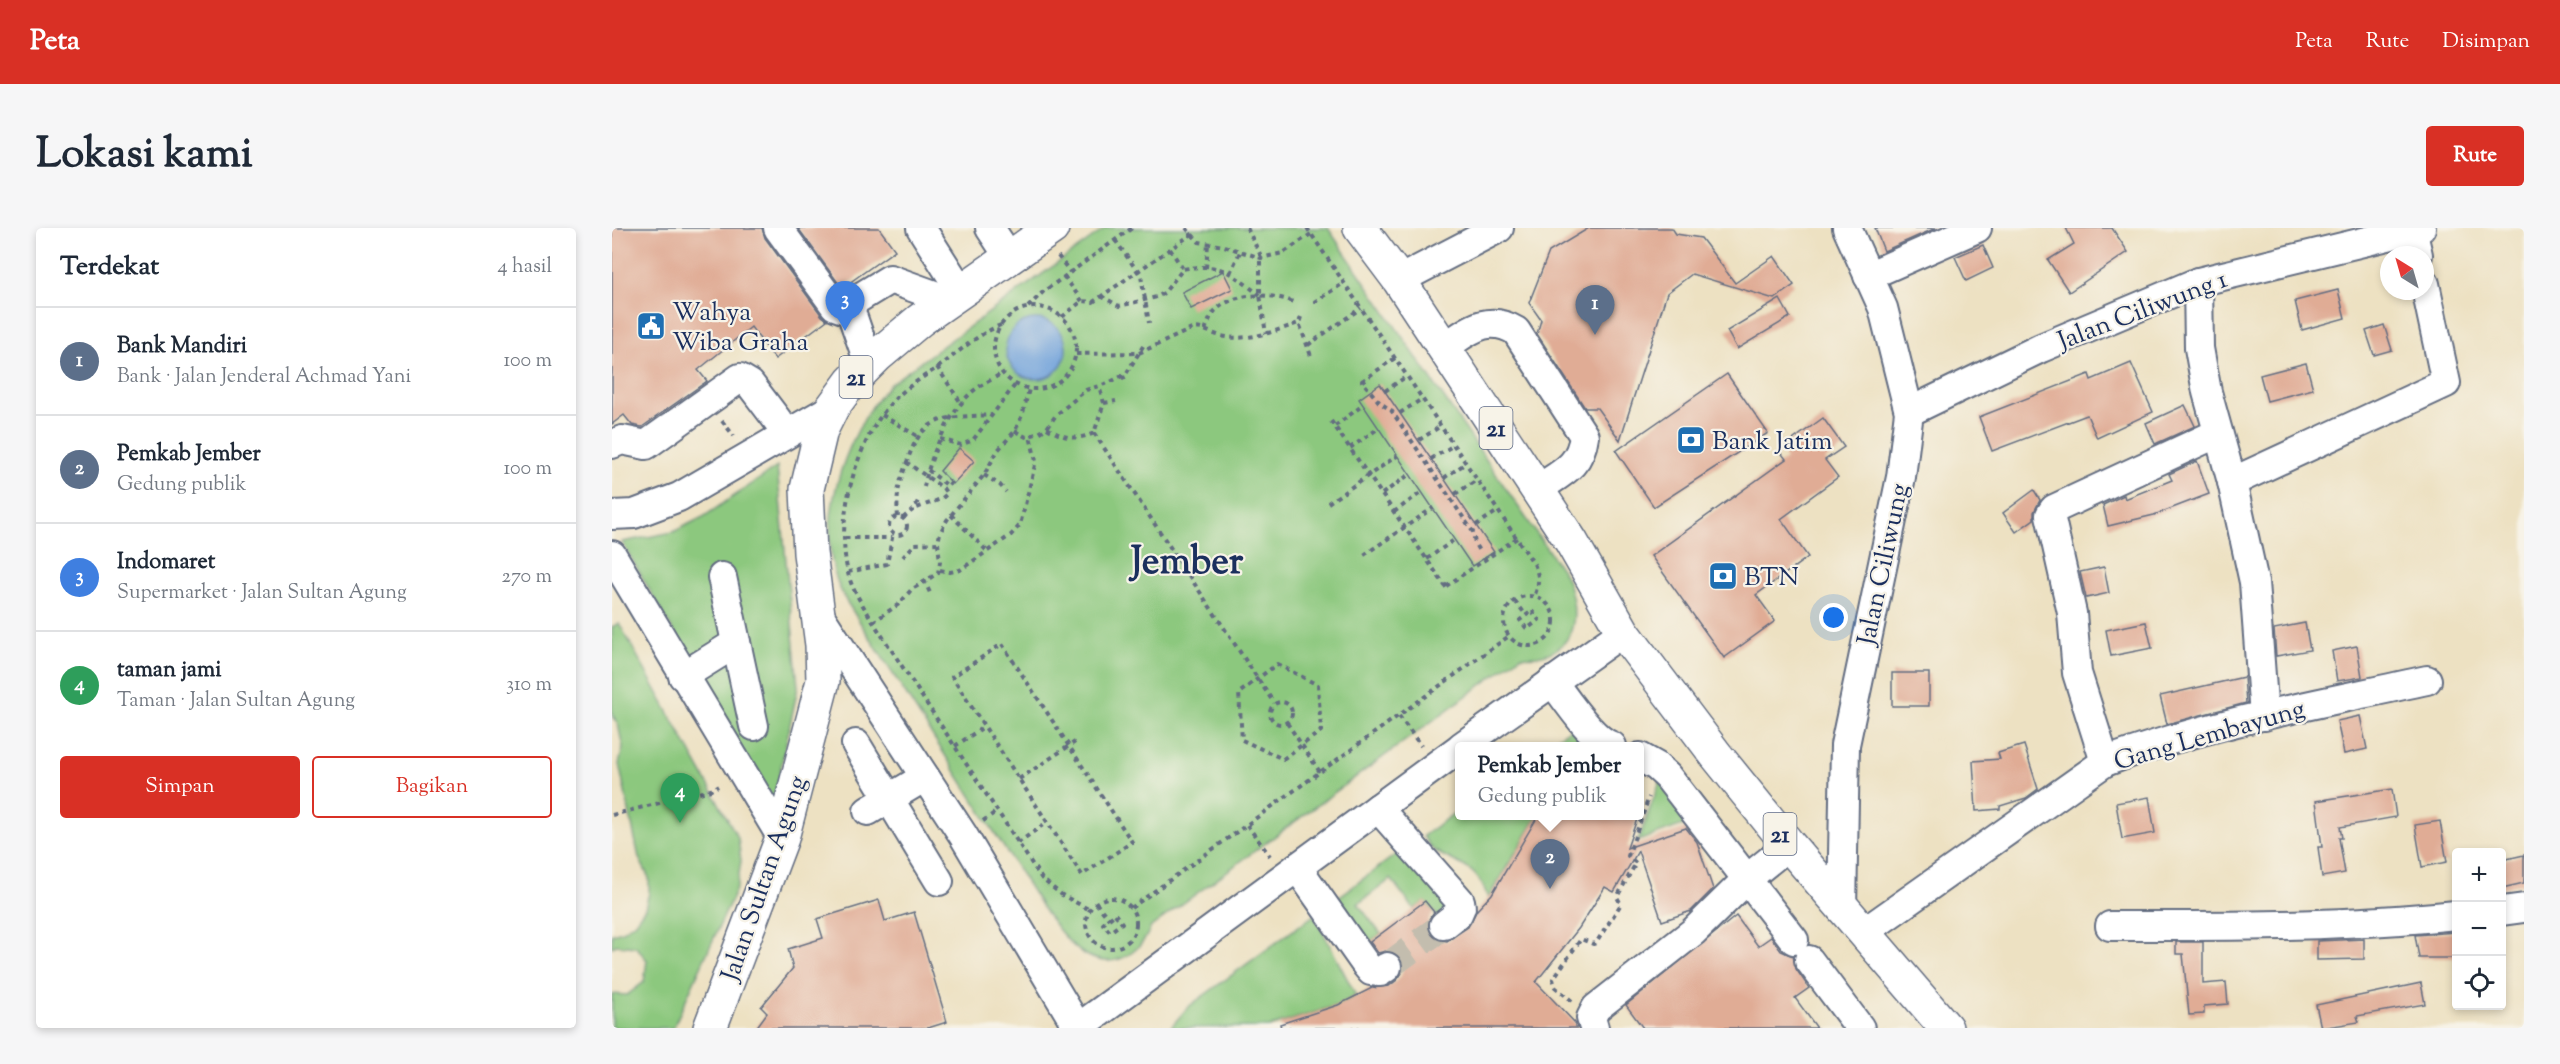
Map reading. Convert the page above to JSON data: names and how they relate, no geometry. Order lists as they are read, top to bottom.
{
  "streets": {
    "highway": ["21", "Jalan Sultan Agung"],
    "street": ["Jalan Ciliwung 1", "Jalan Ciliwung", "Gang Lembayung"]
  },
  "crossings": [
    ["Jalan Ciliwung 1", "Jalan Ciliwung"],
    ["21", "Jalan Ciliwung"],
    ["21", "Gang Lembayung"],
    ["Jalan Ciliwung", "Gang Lembayung"]
  ],
  "districts": ["Jember"],
  "places": {
    "public building": ["Wahya Wiba Graha"],
    "bank": ["Bank Jatim", "BTN"]
  },
  "north": "top left",
  "page": {
    "header": "Peta",
    "nav": ["Peta", "Rute", "Disimpan"],
    "title": "Lokasi kami",
    "buttons": [
      "Rute",
      ["Simpan", "Bagikan"]
    ],
    "heading": ["Terdekat", "4 hasil"],
    "pins": [
      "3",
      "1",
      "4",
      "2"
    ],
    "list": [
      {
        "mark": "1",
        "name": "Bank Mandiri",
        "note": "Bank · Jalan Jenderal Achmad Yani",
        "value": "100 m"
      },
      {
        "mark": "2",
        "name": "Pemkab Jember",
        "note": "Gedung publik",
        "value": "100 m"
      },
      {
        "mark": "3",
        "name": "Indomaret",
        "note": "Supermarket · Jalan Sultan Agung",
        "value": "270 m"
      },
      {
        "mark": "4",
        "name": "taman jami",
        "note": "Taman · Jalan Sultan Agung",
        "value": "310 m"
      }
    ],
    "popup": ["Pemkab Jember", "Gedung publik"],
    "map_buttons": ["+", "−"]
  }
}
